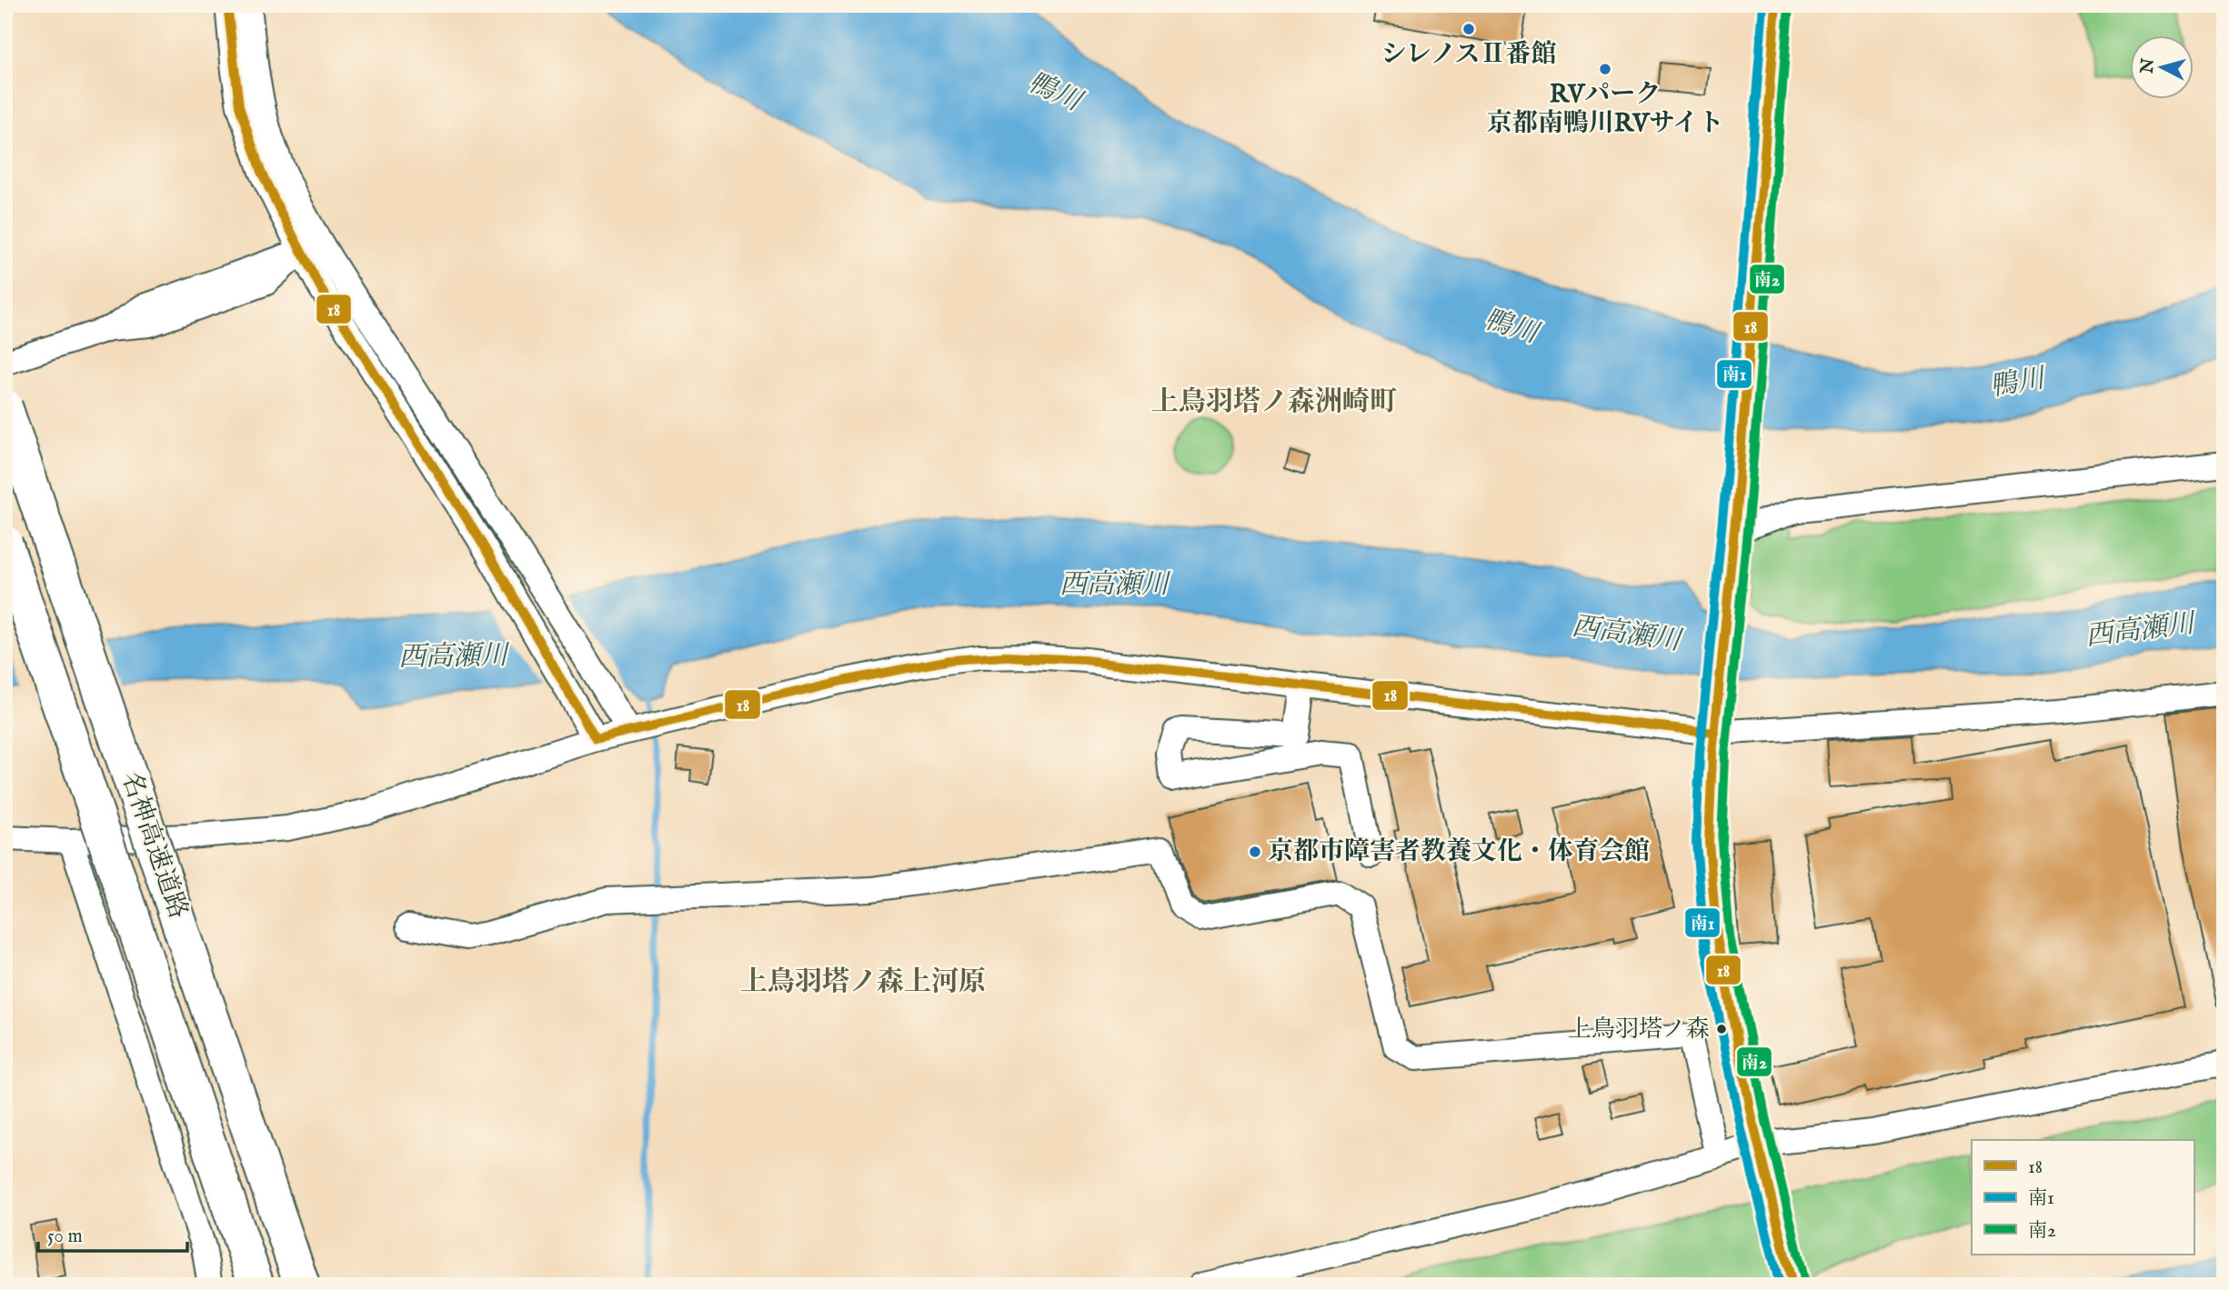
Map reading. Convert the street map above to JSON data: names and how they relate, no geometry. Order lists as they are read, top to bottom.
{
  "streets": {
    "highway": ["名神高速道路"]
  },
  "districts": ["上鳥羽塔ノ森洲崎町", "上鳥羽塔ノ森上河原"],
  "water": ["鴨川", "西高瀬川"],
  "places": [
    "シレノスⅡ番館",
    "RVパーク 京都南鴨川RVサイト",
    "京都市障害者教養文化・体育会館",
    "上鳥羽塔ノ森"
  ],
  "lines": ["transit line 18", "transit line 南1", "transit line 南2"],
  "legend": ["18", "南1", "南2"],
  "scale_bar": "50 m",
  "north": "left"
}
